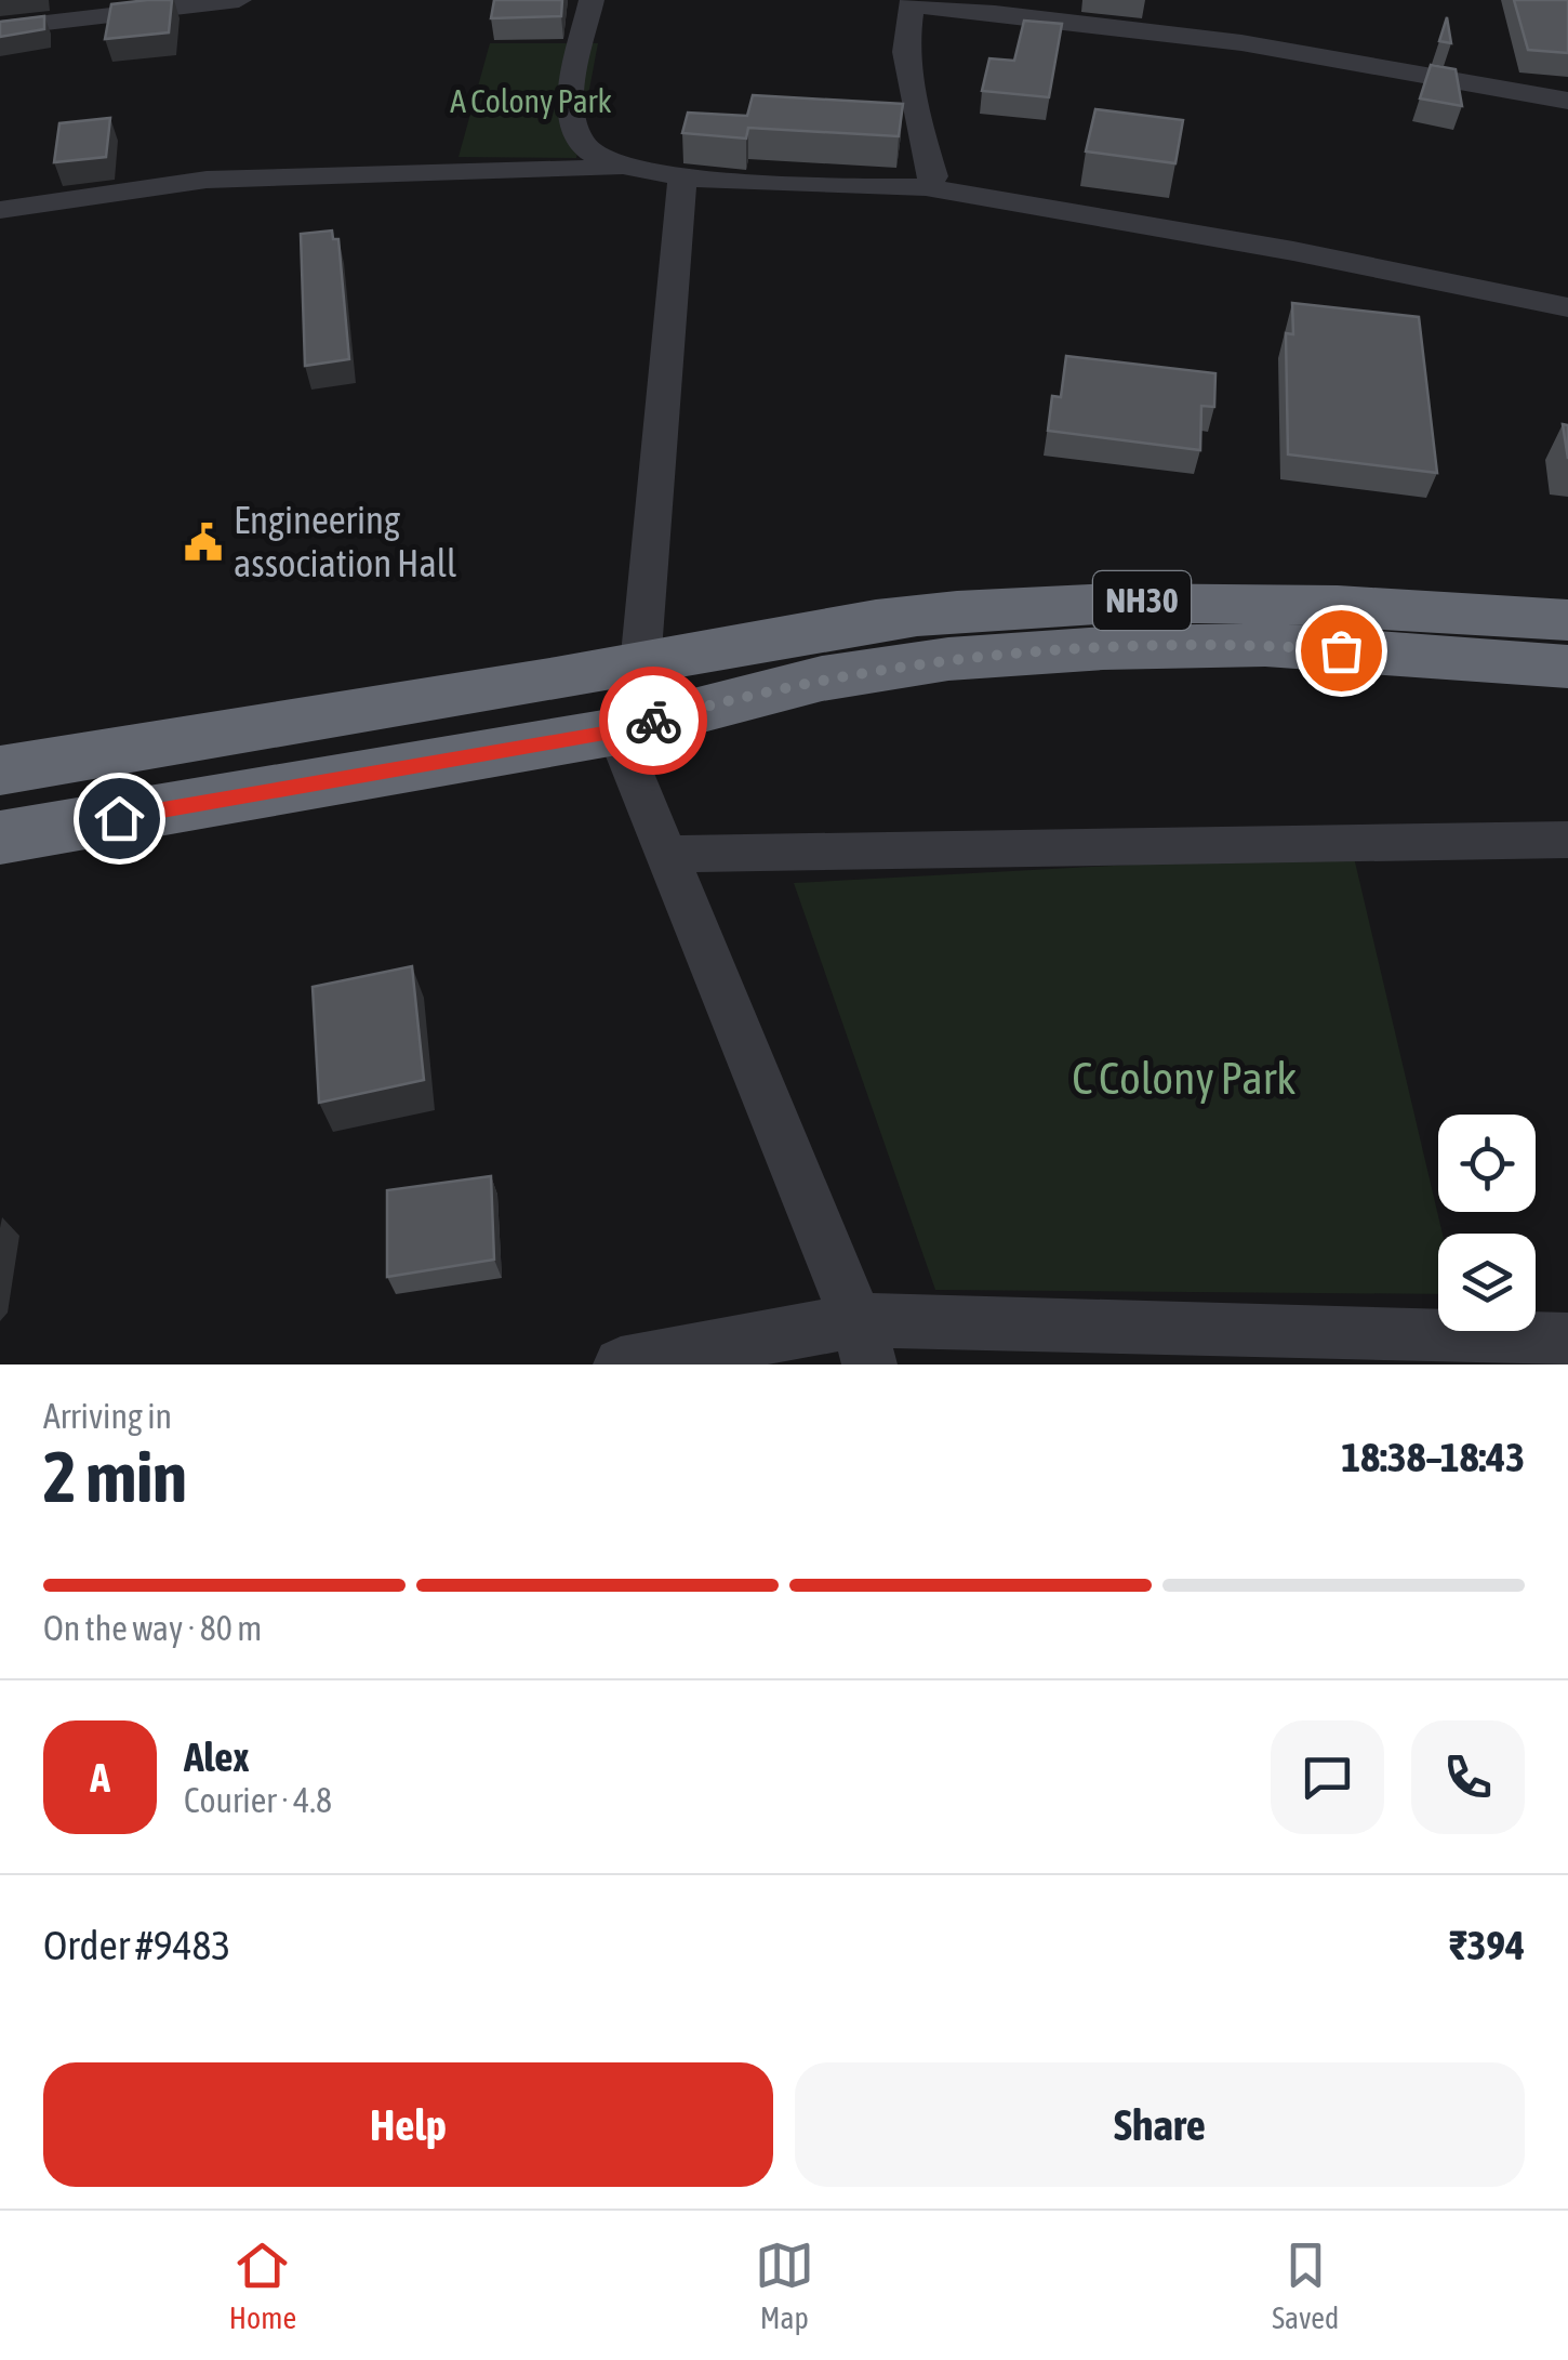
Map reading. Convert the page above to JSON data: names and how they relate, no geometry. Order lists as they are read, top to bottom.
{
  "streets": {
    "highway": ["NH30"]
  },
  "parks": ["A Colony Park", "C Colony Park"],
  "places": {
    "public building": ["Engineering association Hall"]
  },
  "page": {
    "heading": ["2 min", "Arriving in", "18:38–18:43"],
    "panel": [
      "Alex",
      "Courier · 4.8",
      "Order #9483",
      "₹394"
    ],
    "bar": "On the way · 80 m",
    "round": "A",
    "buttons": ["Help", "Share"],
    "tabs": ["Home", "Map", "Saved"]
  }
}
